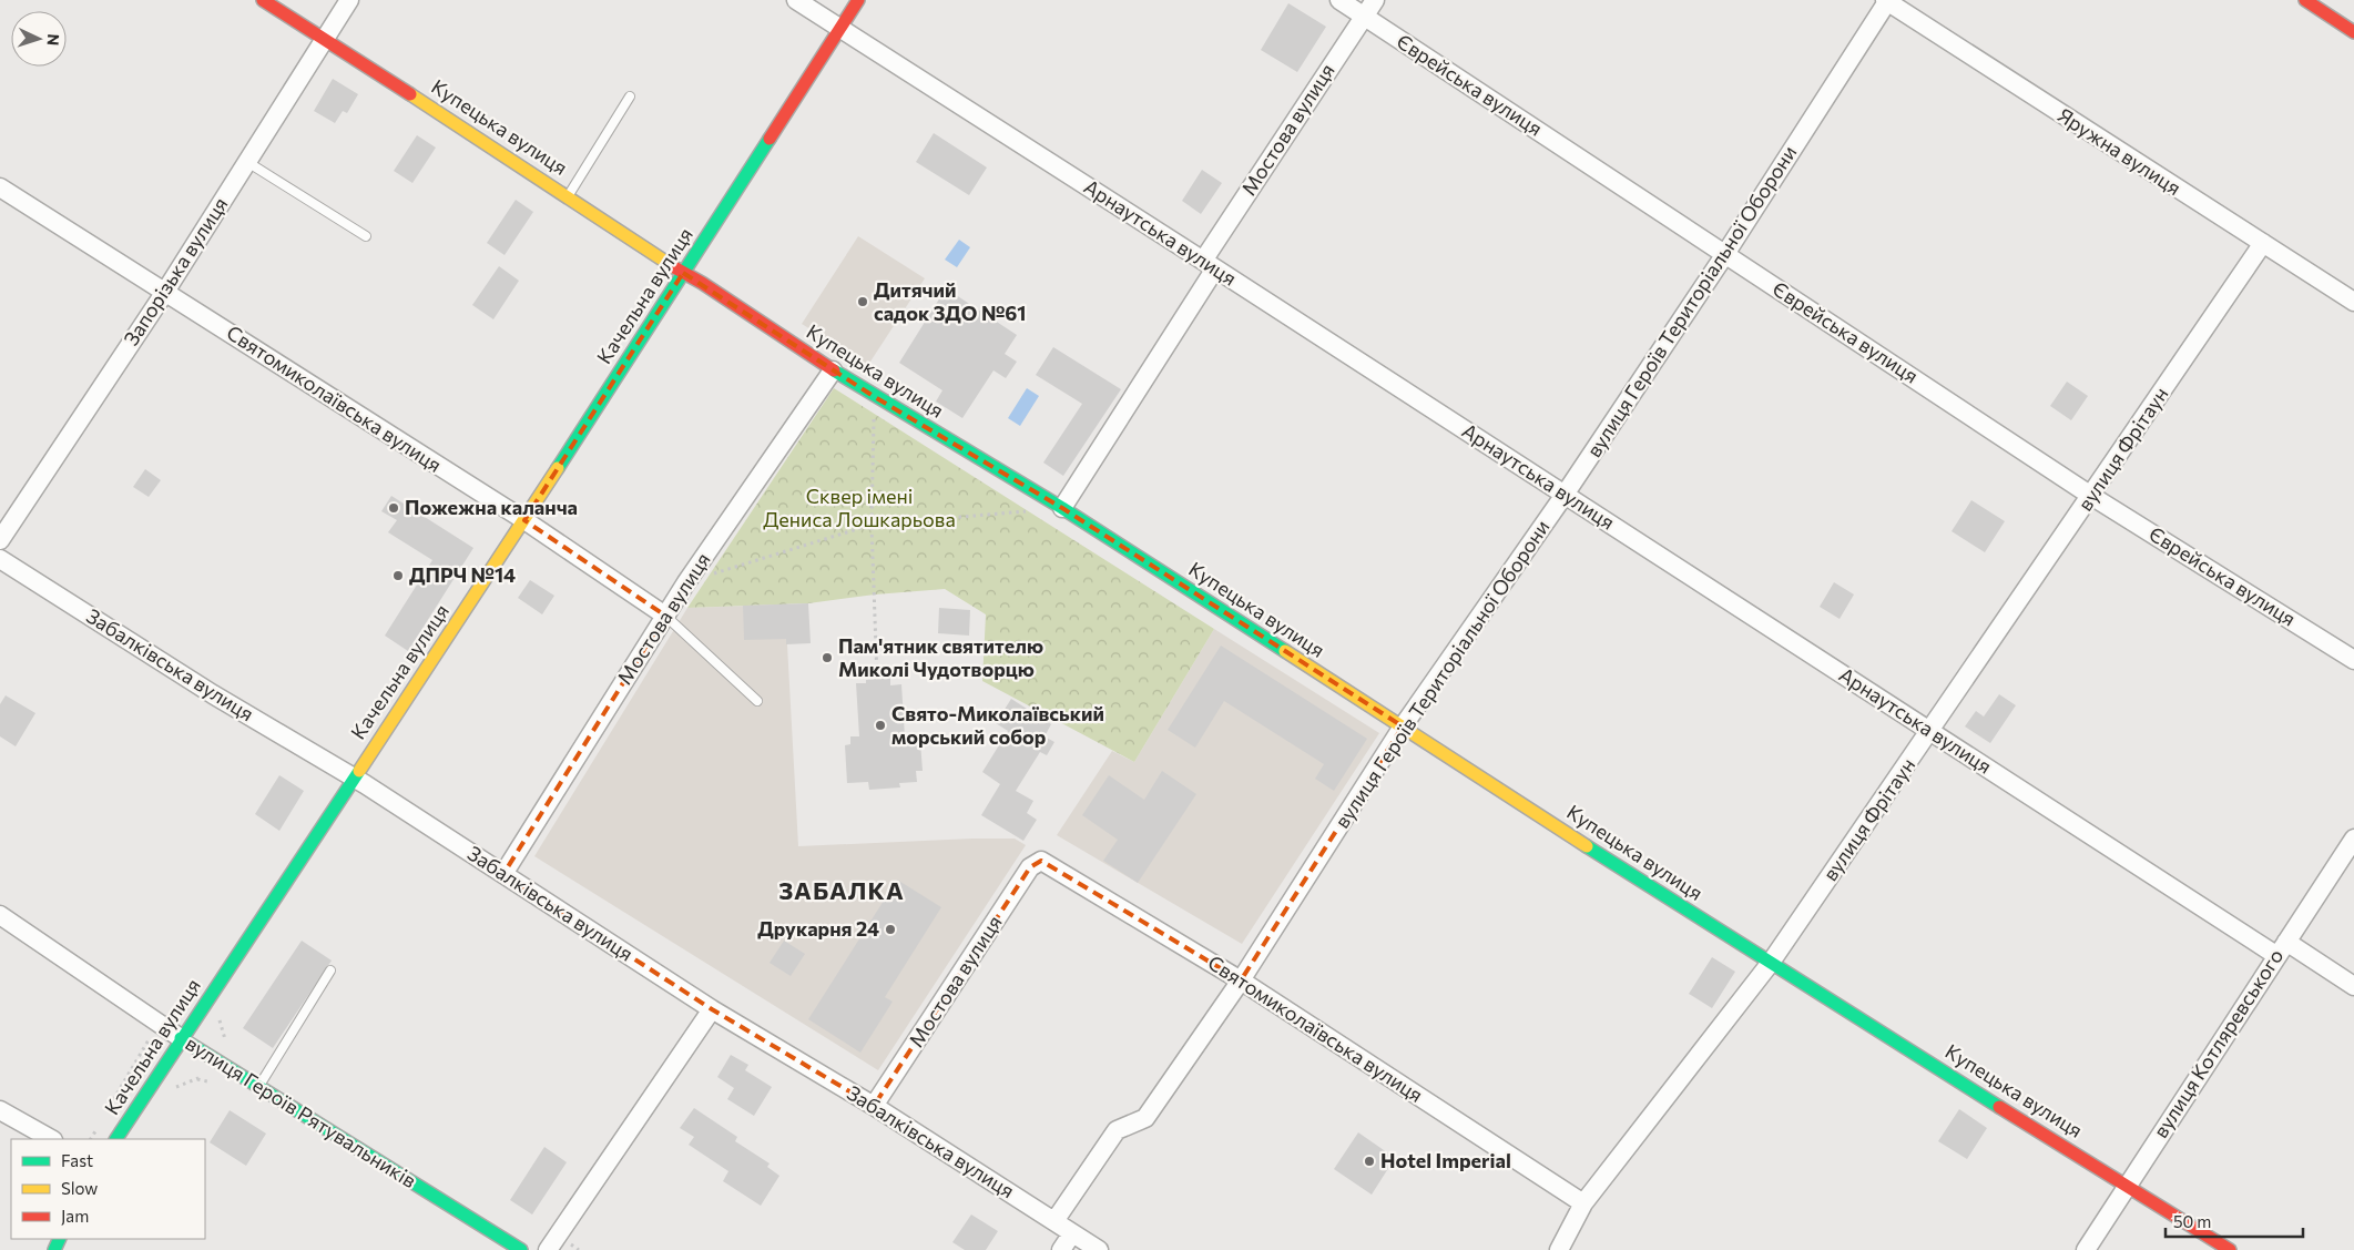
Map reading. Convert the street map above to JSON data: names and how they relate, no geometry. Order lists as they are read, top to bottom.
{
  "streets": {
    "street": [
      "Єврейська вулиця",
      "Купецька вулиця",
      "Мостова вулиця",
      "Яружна вулиця",
      "Арнаутська вулиця",
      "Запорізька вулиця",
      "Качельна вулиця",
      "вулиця Героїв Територіальної Оборони",
      "Святомиколаївська вулиця",
      "вулиця Фрітаун",
      "Забалківська вулиця",
      "вулиця Котляревського",
      "вулиця Героїв Рятувальників"
    ]
  },
  "crossings": [
    ["Єврейська вулиця", "Мостова вулиця"],
    ["Єврейська вулиця", "вулиця Героїв Територіальної Оборони"],
    ["Єврейська вулиця", "вулиця Фрітаун"],
    ["Купецька вулиця", "Мостова вулиця"],
    ["Купецька вулиця", "Запорізька вулиця"],
    ["Купецька вулиця", "Качельна вулиця"],
    ["Купецька вулиця", "вулиця Героїв Територіальної Оборони"],
    ["Купецька вулиця", "вулиця Фрітаун"],
    ["Купецька вулиця", "вулиця Котляревського"],
    ["Мостова вулиця", "Арнаутська вулиця"],
    ["Мостова вулиця", "Святомиколаївська вулиця"],
    ["Мостова вулиця", "Забалківська вулиця"],
    ["Яружна вулиця", "вулиця Героїв Територіальної Оборони"],
    ["Яружна вулиця", "вулиця Фрітаун"],
    ["Арнаутська вулиця", "Качельна вулиця"],
    ["Арнаутська вулиця", "вулиця Героїв Територіальної Оборони"],
    ["Арнаутська вулиця", "вулиця Фрітаун"],
    ["Арнаутська вулиця", "вулиця Котляревського"],
    ["Запорізька вулиця", "Святомиколаївська вулиця"],
    ["Качельна вулиця", "Святомиколаївська вулиця"],
    ["Качельна вулиця", "Забалківська вулиця"],
    ["Качельна вулиця", "вулиця Героїв Рятувальників"],
    ["вулиця Героїв Територіальної Оборони", "Святомиколаївська вулиця"],
    ["вулиця Героїв Територіальної Оборони", "Забалківська вулиця"],
    ["Святомиколаївська вулиця", "вулиця Фрітаун"]
  ],
  "districts": ["ЗАБАЛКА"],
  "parks": ["Сквер імені Дениса Лошкарьова"],
  "places": [
    "Дитячий садок ЗДО №61",
    "Пожежна каланча",
    "ДПРЧ №14",
    "Пам'ятник святителю Миколі Чудотворцю",
    "Свято-Миколаївський морський собор",
    "Друкарня 24",
    "Hotel Imperial"
  ],
  "legend": ["Fast", "Slow", "Jam"],
  "scale_bar": "50 m",
  "north": "right"
}
